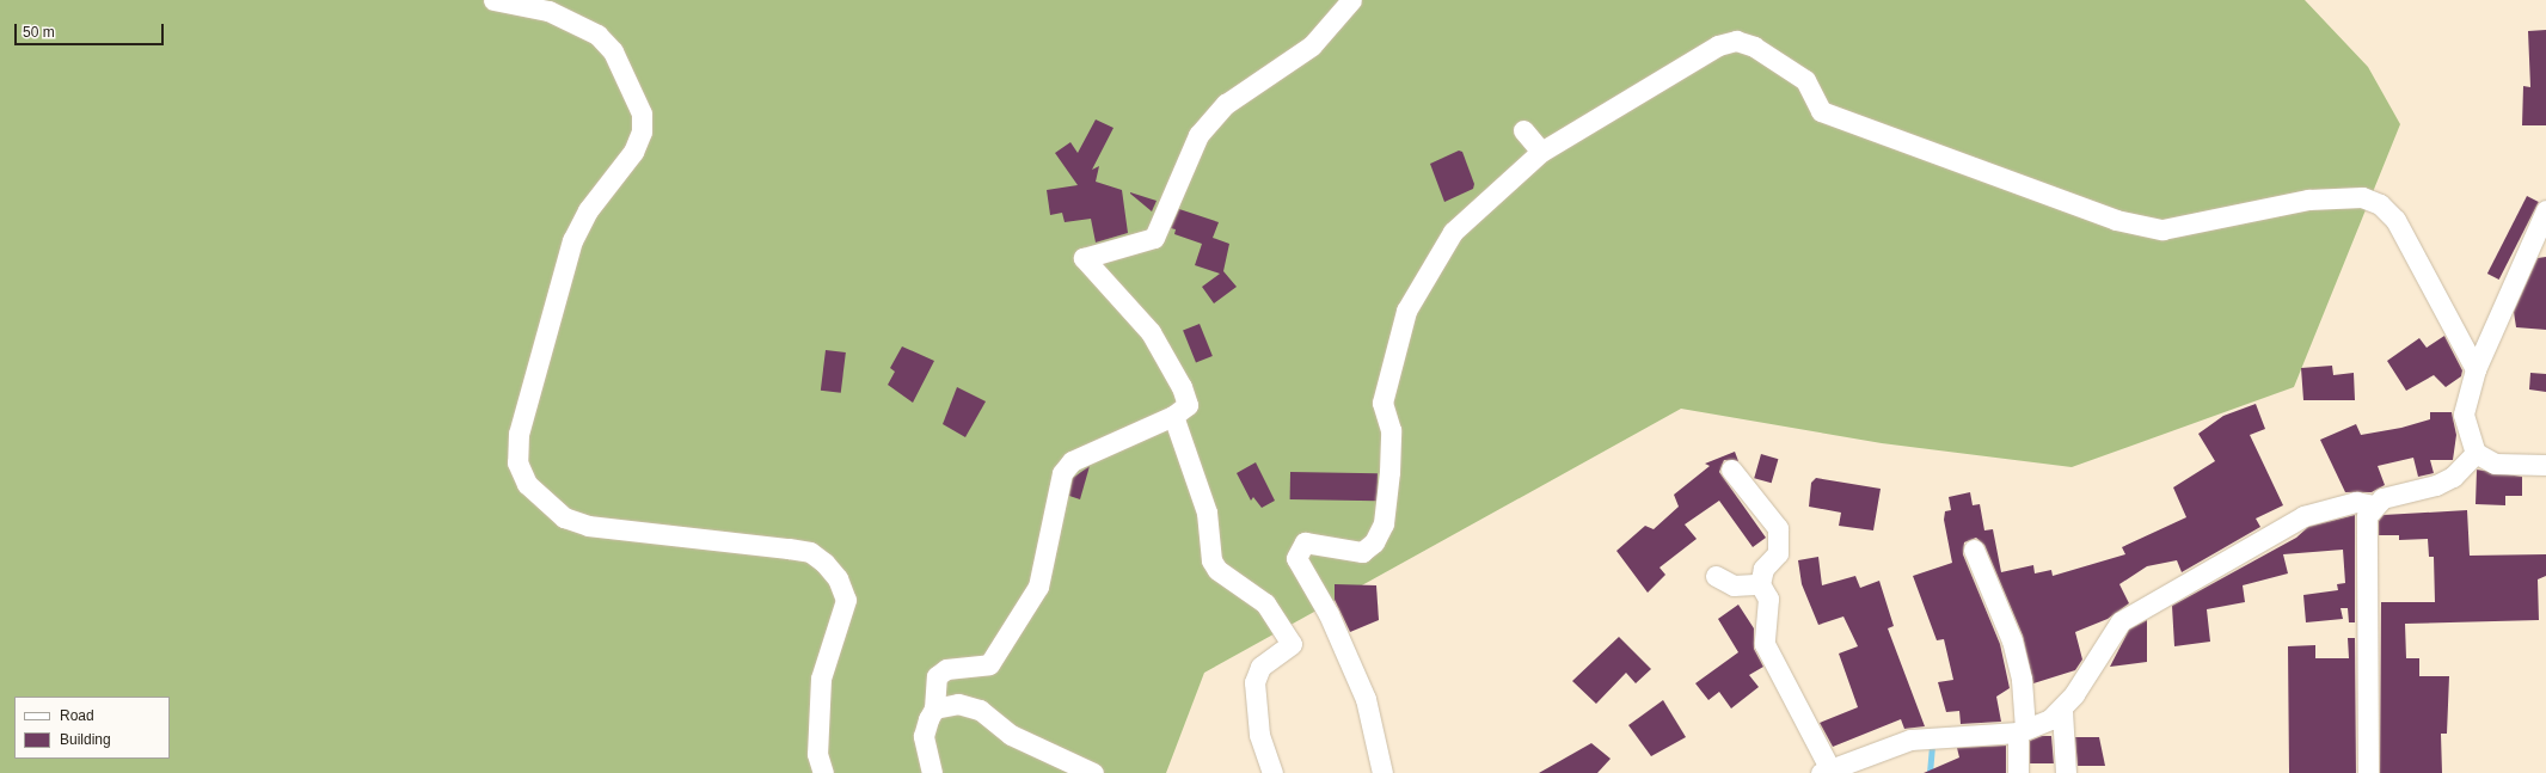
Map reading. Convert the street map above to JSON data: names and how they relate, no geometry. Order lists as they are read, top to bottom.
{
  "legend": ["Road", "Building"],
  "scale_bar": "50 m"
}
